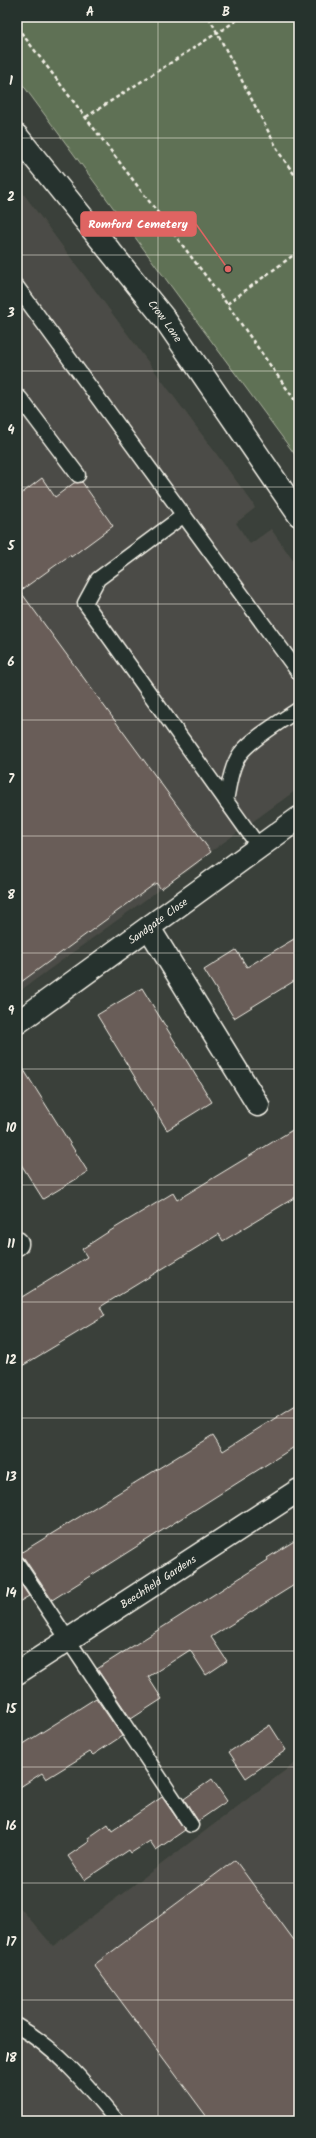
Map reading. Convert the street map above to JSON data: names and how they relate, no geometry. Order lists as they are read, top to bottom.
{
  "streets": {
    "street": ["Crow Lane", "Sandgate Close", "Beechfield Gardens"]
  },
  "places": ["Romford Cemetery"],
  "grid": {
    "columns": ["A", "B"],
    "rows": [
      "1",
      "2",
      "3",
      "4",
      "5",
      "6",
      "7",
      "8",
      "9",
      "10",
      "11",
      "12",
      "13",
      "14",
      "15",
      "16",
      "17",
      "18"
    ]
  }
}
